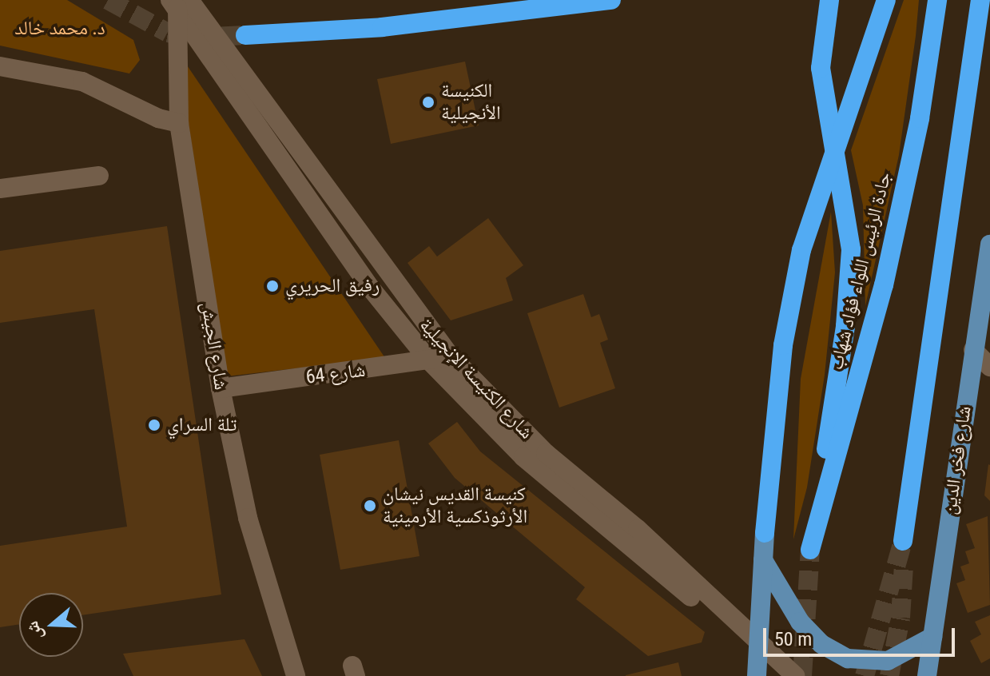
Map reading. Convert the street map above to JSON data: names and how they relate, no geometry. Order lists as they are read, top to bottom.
{
  "streets": {
    "highway": ["جادة الرئيس اللواء فؤاد شهاب"],
    "main road": ["شارع فخر الدين"],
    "street": ["شارع الجيش", "شارع 64", "شارع الكنيسة الإنجيلية"]
  },
  "crossings": [
    ["شارع الجيش", "شارع 64"],
    ["شارع الجيش", "شارع الكنيسة الإنجيلية"],
    ["شارع 64", "شارع الكنيسة الإنجيلية"]
  ],
  "parks": ["د. محمد خالد"],
  "places": [
    "الكنيسة الأنجيلية",
    "رفيق الحريري",
    "تلة السراي",
    "كنيسة القديس نيشان الأرثوذكسية الأرمينية"
  ],
  "scale_bar": "50 m",
  "north": "left"
}
